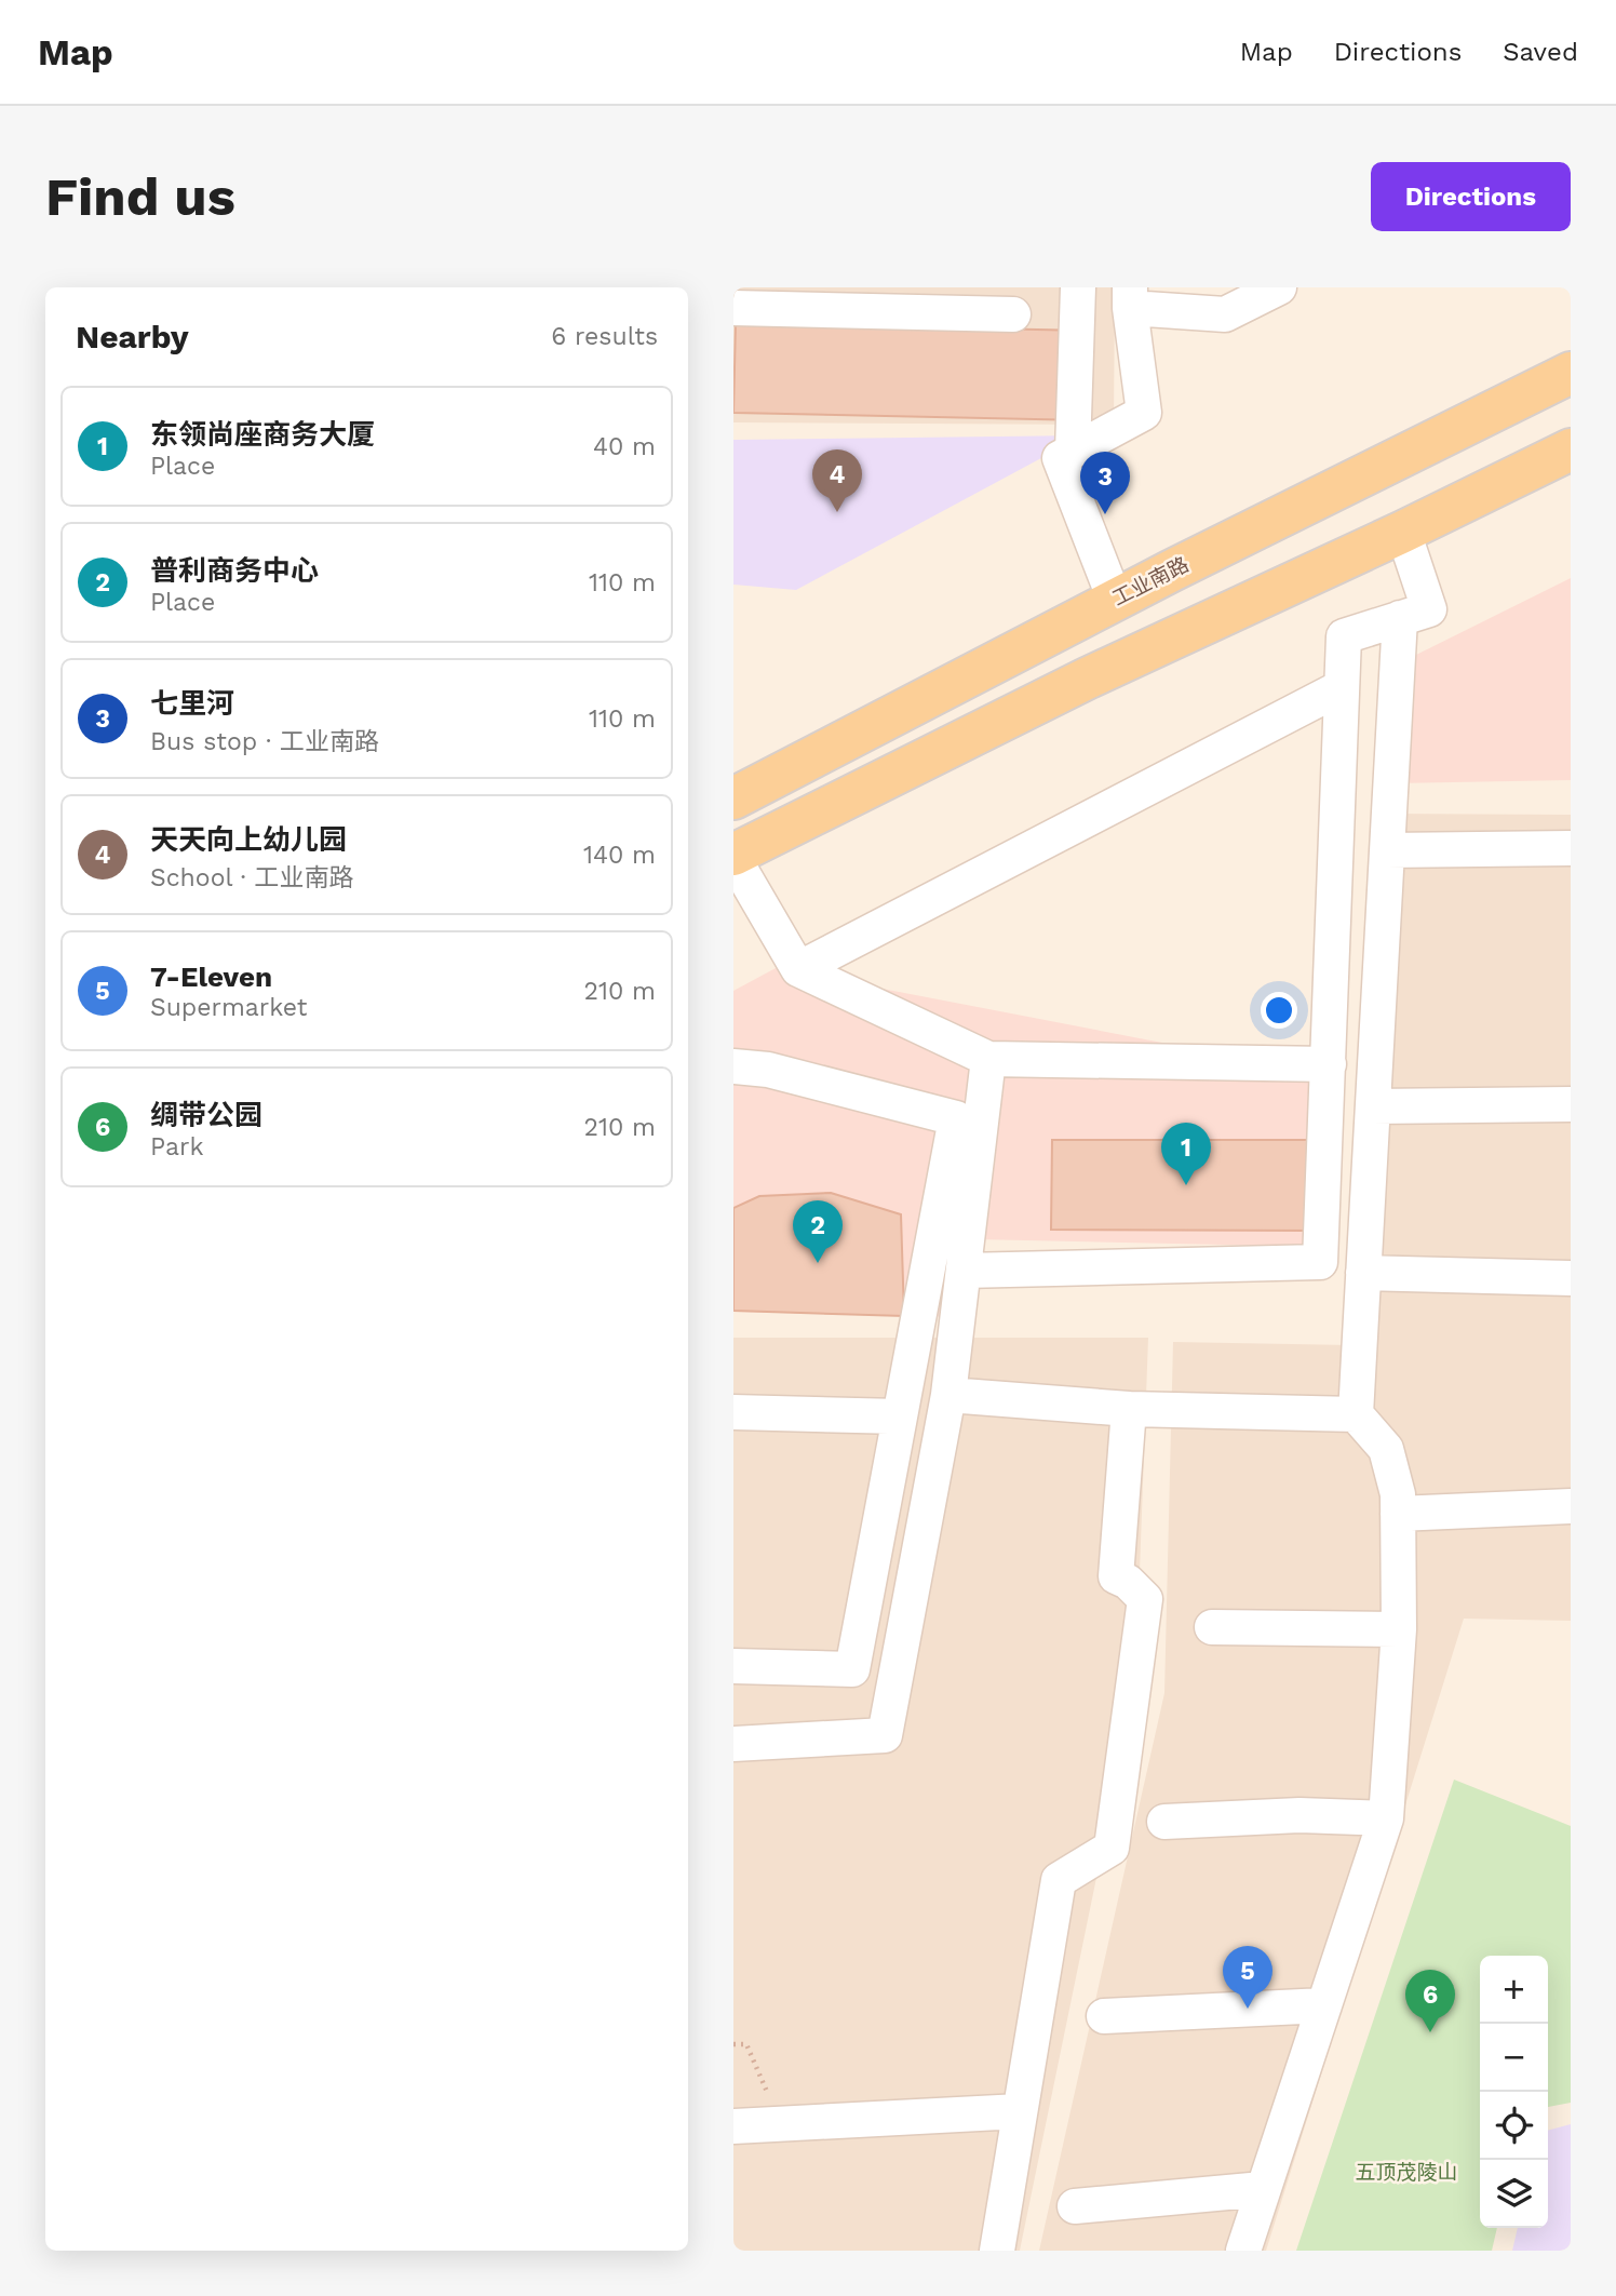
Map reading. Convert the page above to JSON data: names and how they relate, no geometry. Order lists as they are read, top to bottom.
{
  "streets": {
    "main road": ["工业南路"]
  },
  "parks": ["五顶茂陵山"],
  "page": {
    "header": "Map",
    "nav": ["Map", "Directions", "Saved"],
    "buttons": "Directions",
    "title": "Find us",
    "heading": ["Nearby", "6 results"],
    "list": [
      {
        "mark": "1",
        "name": "东领尚座商务大厦",
        "note": "Place",
        "value": "40 m"
      },
      {
        "mark": "2",
        "name": "普利商务中心",
        "note": "Place",
        "value": "110 m"
      },
      {
        "mark": "3",
        "name": "七里河",
        "note": "Bus stop · 工业南路",
        "value": "110 m"
      },
      {
        "mark": "4",
        "name": "天天向上幼儿园",
        "note": "School · 工业南路",
        "value": "140 m"
      },
      {
        "mark": "5",
        "name": "7-Eleven",
        "note": "Supermarket",
        "value": "210 m"
      },
      {
        "mark": "6",
        "name": "绸带公园",
        "note": "Park",
        "value": "210 m"
      }
    ],
    "pins": [
      "4",
      "3",
      "1",
      "2",
      "5",
      "6"
    ],
    "map_buttons": ["+", "−"]
  }
}
